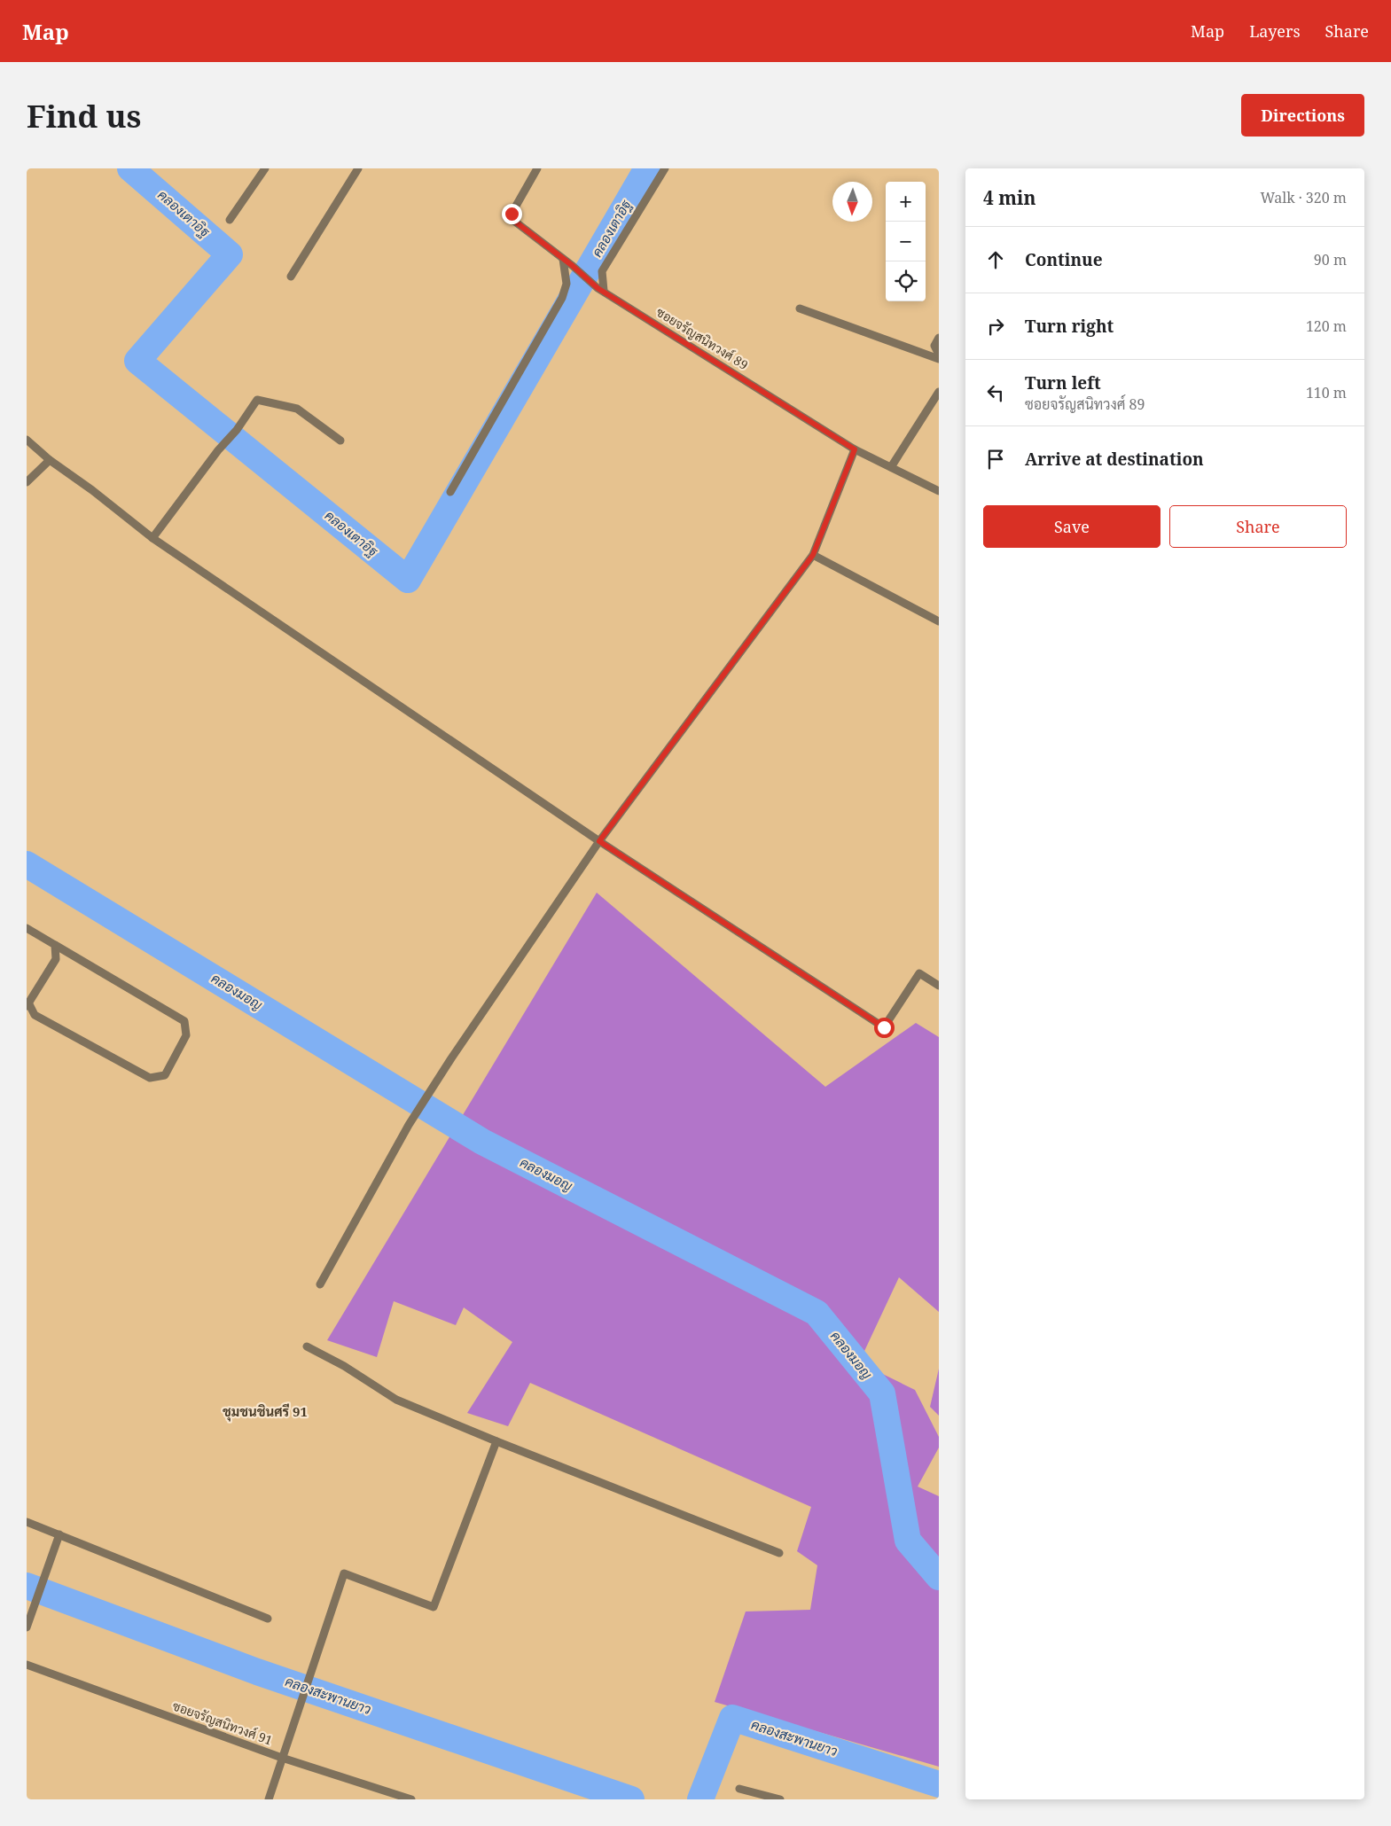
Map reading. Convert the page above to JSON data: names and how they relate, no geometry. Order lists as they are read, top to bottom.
{
  "streets": {
    "street": ["ซอยจรัญสนิทวงศ์ 89", "ซอยจรัญสนิทวงศ์ 91"]
  },
  "districts": ["ชุมชนชินศรี 91"],
  "water": ["คลองเตาอิฐ", "คลองมอญ", "คลองสะพานยาว"],
  "north": "bottom",
  "page": {
    "header": "Map",
    "nav": ["Map", "Layers", "Share"],
    "buttons": [
      "Directions",
      ["Save", "Share"]
    ],
    "title": "Find us",
    "heading": ["4 min", "Walk · 320 m"],
    "map_buttons": ["+", "−"],
    "list": [
      ["Continue", "90 m"],
      ["Turn right", "120 m"],
      ["Turn left", "ซอยจรัญสนิทวงศ์ 89", "110 m"],
      "Arrive at destination"
    ]
  }
}
